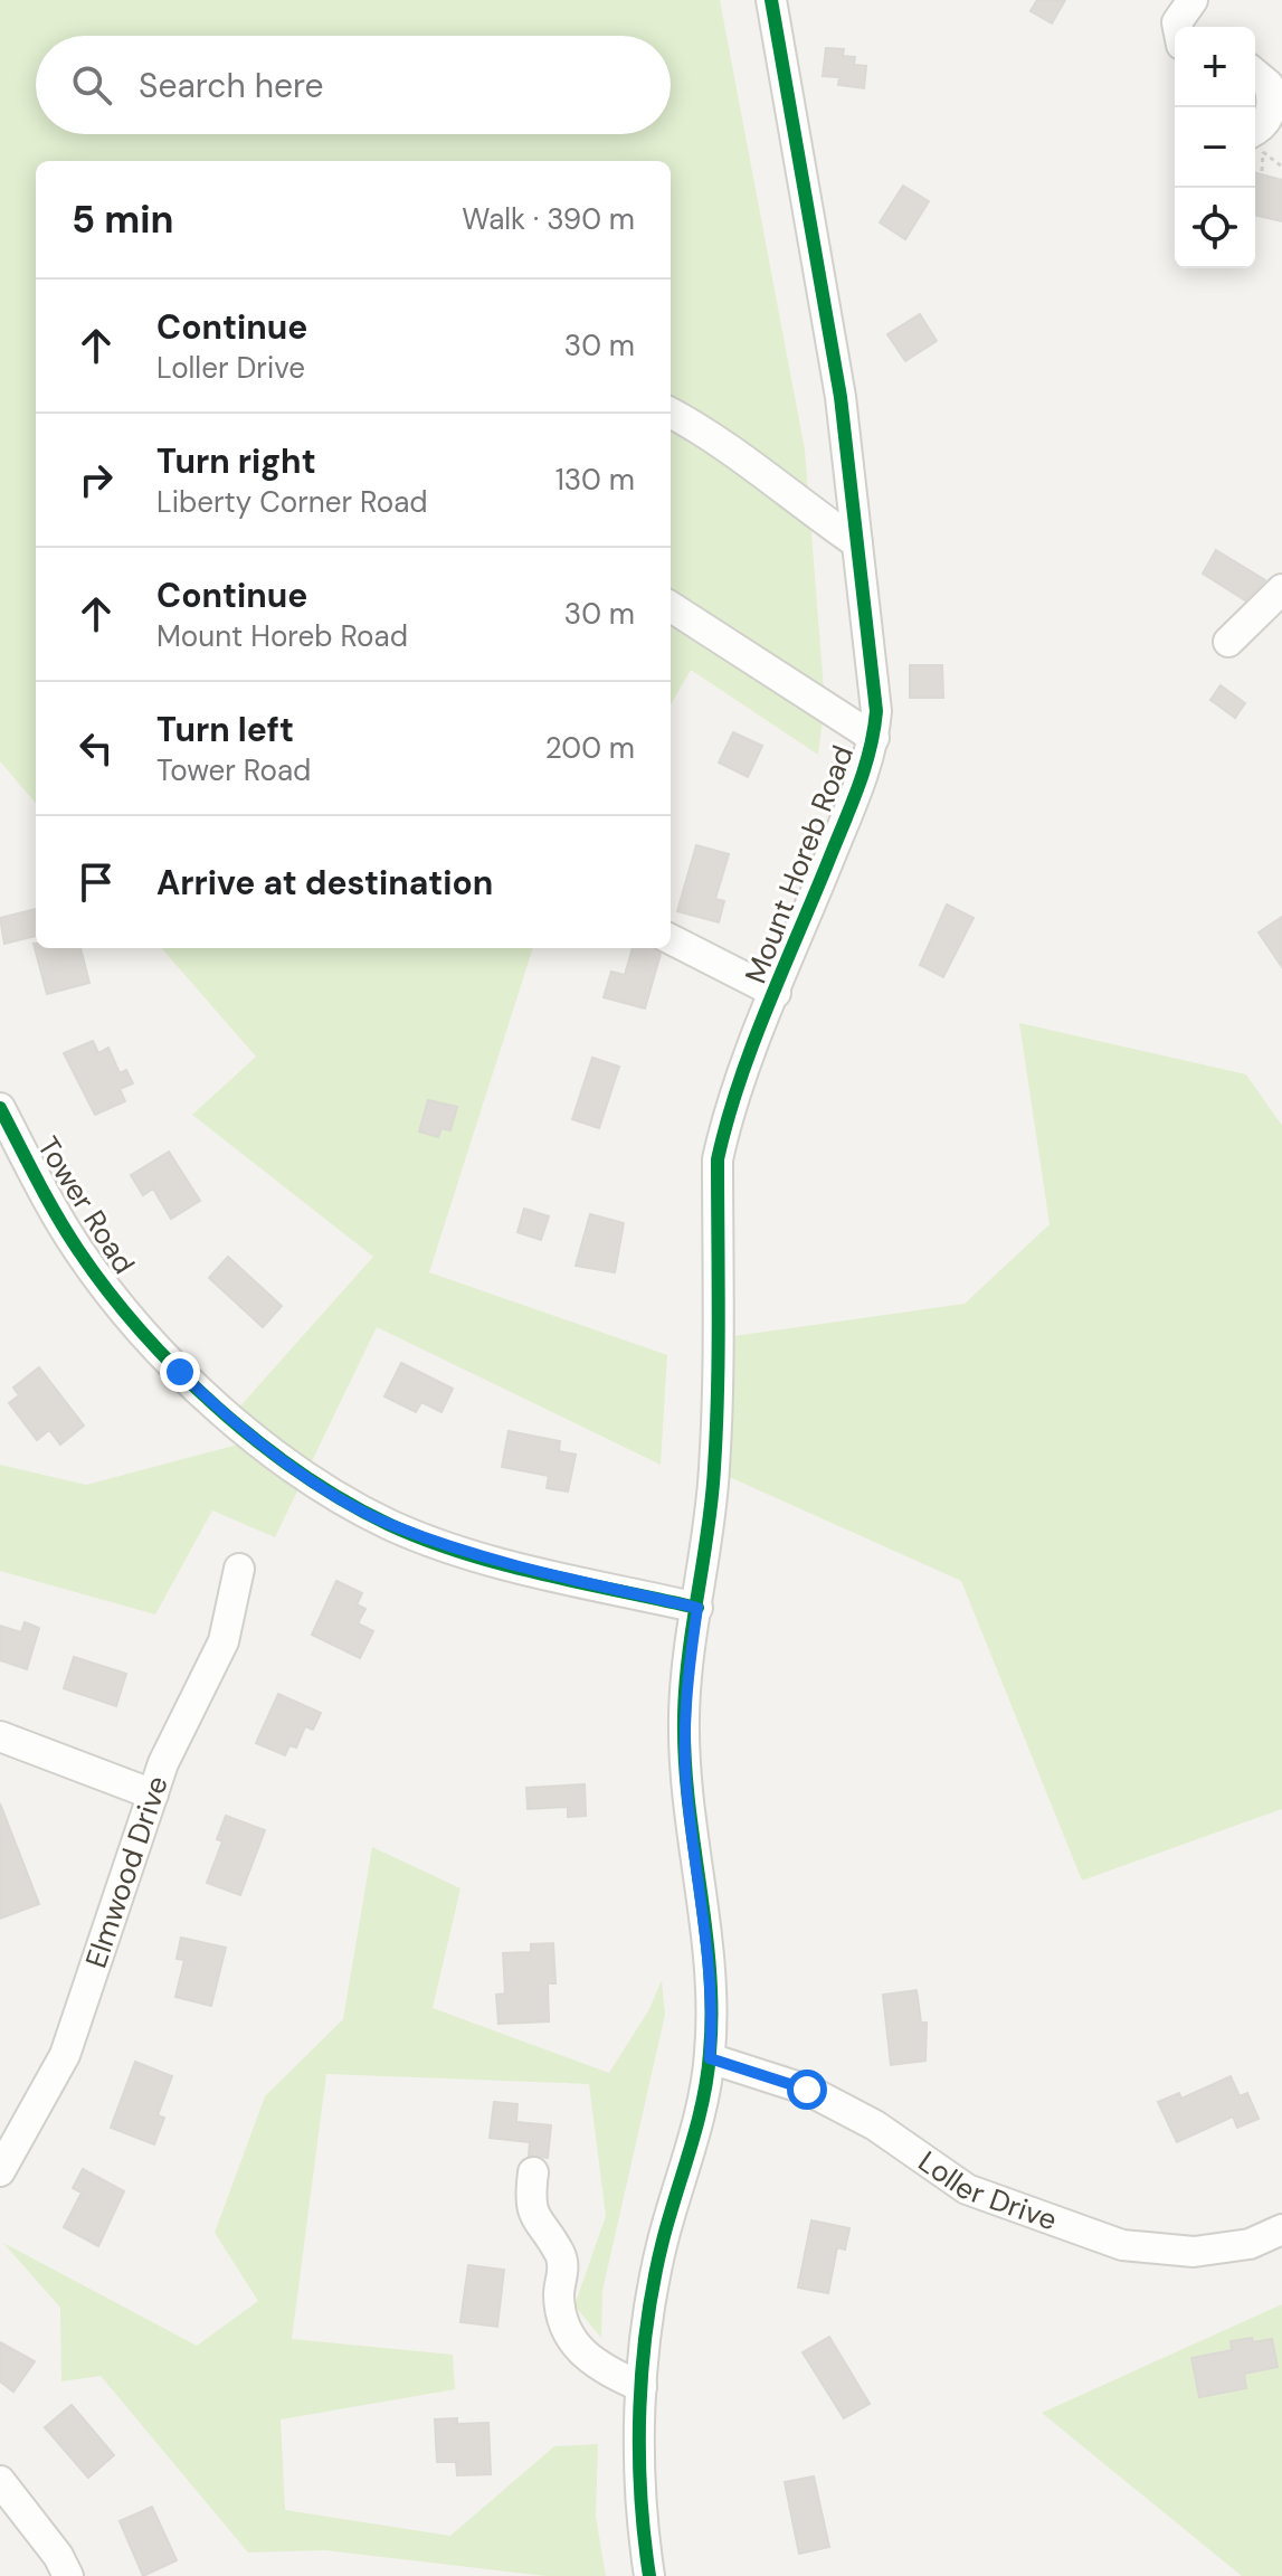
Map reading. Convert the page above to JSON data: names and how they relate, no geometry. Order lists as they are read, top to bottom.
{
  "streets": {
    "street": [
      "Mount Horeb Road",
      "Tower Road",
      "Elmwood Drive",
      "Loller Drive"
    ]
  },
  "crossings": [
    ["Mount Horeb Road", "Tower Road"],
    ["Mount Horeb Road", "Loller Drive"]
  ],
  "page": {
    "map_buttons": ["+", "−"],
    "search": "Search here",
    "heading": ["5 min", "Walk · 390 m"],
    "list": [
      ["Continue", "Loller Drive", "30 m"],
      ["Turn right", "Liberty Corner Road", "130 m"],
      ["Continue", "Mount Horeb Road", "30 m"],
      ["Turn left", "Tower Road", "200 m"],
      "Arrive at destination"
    ]
  }
}
